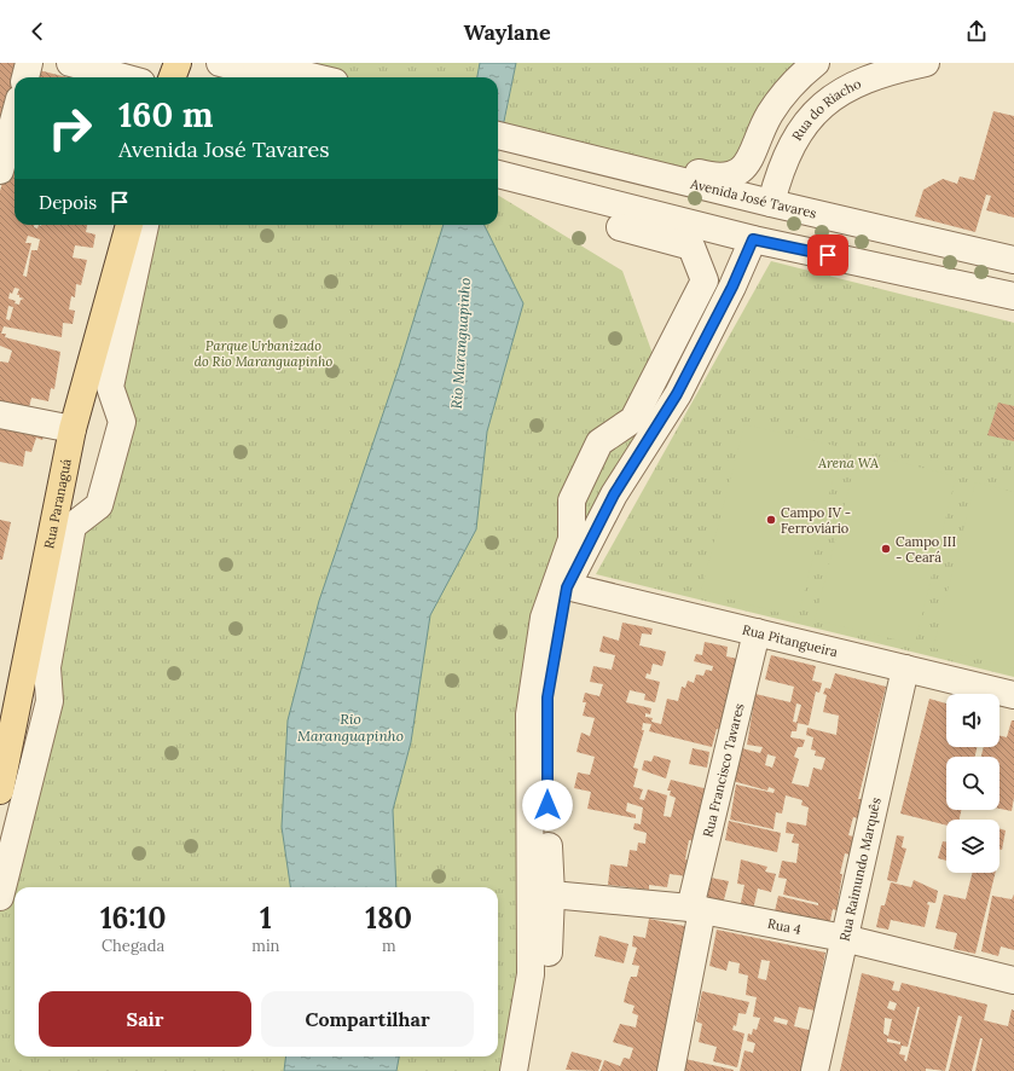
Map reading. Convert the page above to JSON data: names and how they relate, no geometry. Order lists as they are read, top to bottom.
{
  "streets": {
    "main road": ["Rua Paranaguá"],
    "street": [
      "Rua do Riacho",
      "Avenida José Tavares",
      "Rua Pitangueira",
      "Rua Francisco Tavares",
      "Rua Raimundo Marquês",
      "Rua 4"
    ]
  },
  "crossings": [
    ["Rua do Riacho", "Avenida José Tavares"],
    ["Rua Pitangueira", "Rua Francisco Tavares"],
    ["Rua Pitangueira", "Rua Raimundo Marquês"],
    ["Rua Francisco Tavares", "Rua 4"],
    ["Rua Raimundo Marquês", "Rua 4"]
  ],
  "water": ["Rio Maranguapinho"],
  "parks": ["Parque Urbanizado do Rio Maranguapinho", "Arena WA"],
  "places": ["Campo IV - Ferroviário", "Campo III - Ceará"],
  "page": {
    "header": "Waylane",
    "turn": ["160 m", "Avenida José Tavares"],
    "then": "Depois",
    "eta": [
      "16:10",
      "Chegada",
      "1",
      "min",
      "180",
      "m"
    ],
    "buttons": ["Sair", "Compartilhar"]
  }
}
